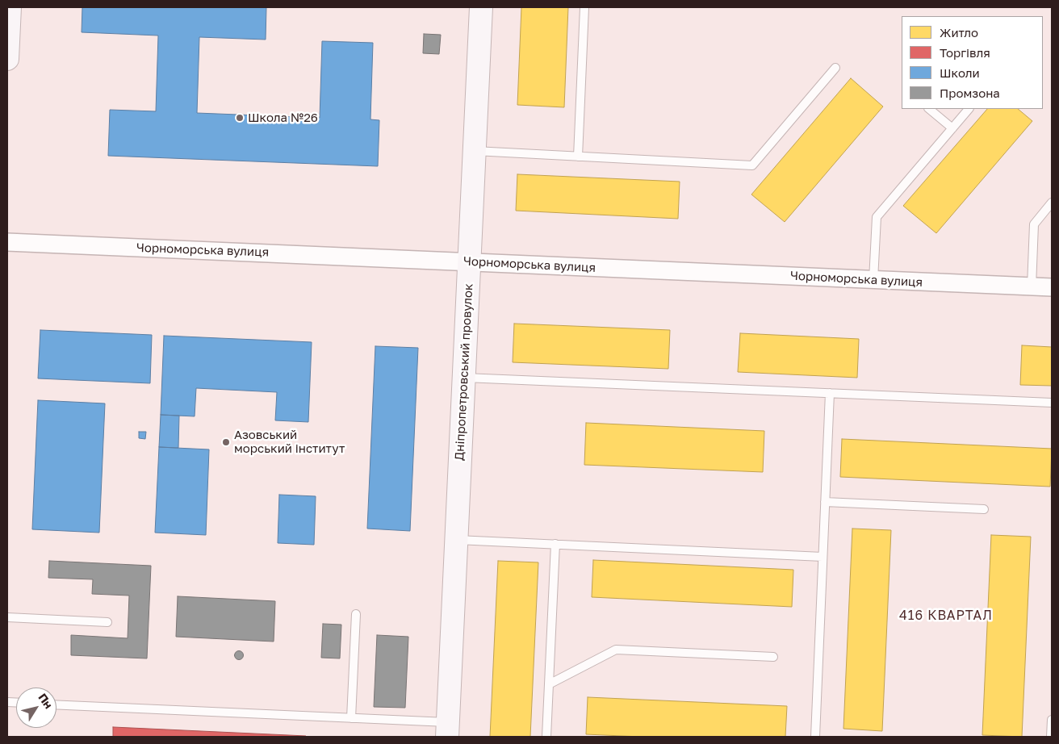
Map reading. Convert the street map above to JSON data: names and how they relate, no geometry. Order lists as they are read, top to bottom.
{
  "streets": {
    "main road": ["Дніпропетровський провулок"],
    "street": ["Чорноморська вулиця"]
  },
  "crossings": [
    ["Чорноморська вулиця", "Дніпропетровський провулок"]
  ],
  "districts": ["416 КВАРТАЛ"],
  "places": ["Школа №26", "Азовський морський інститут"],
  "legend": [
    "Житло",
    "Торгівля",
    "Школи",
    "Промзона"
  ],
  "north": "top right"
}
